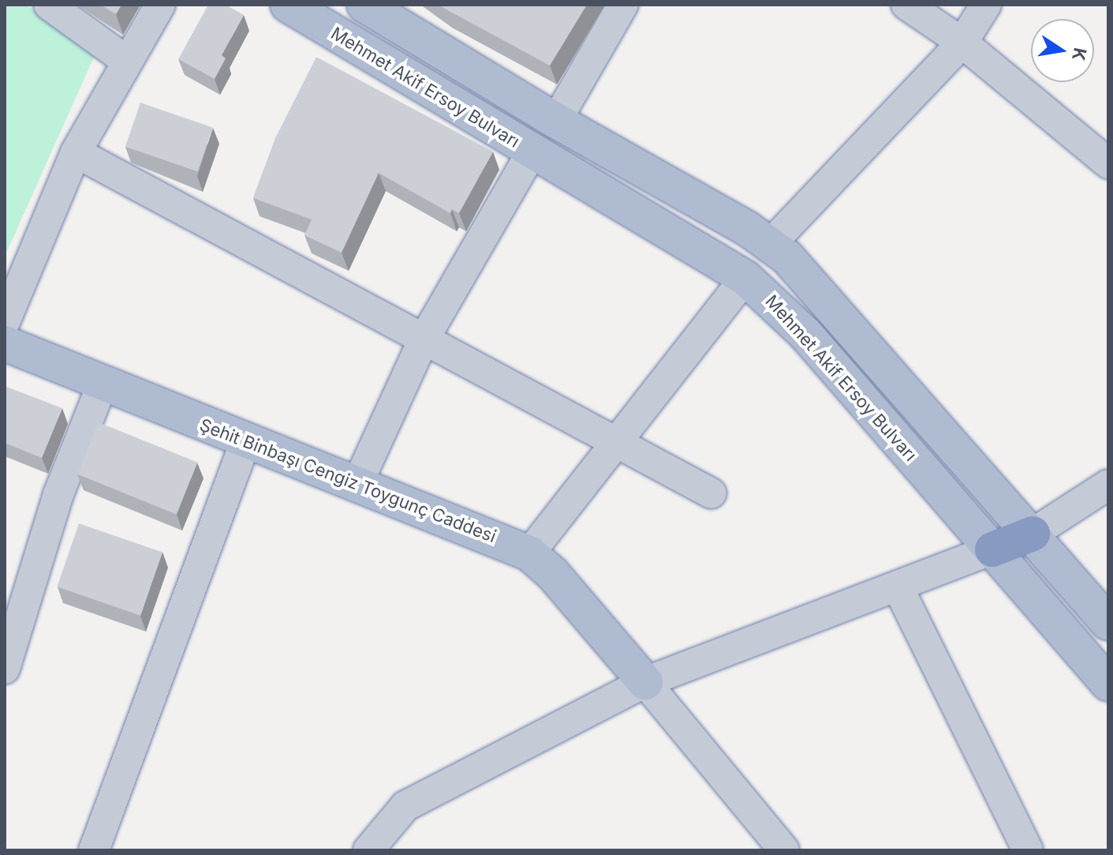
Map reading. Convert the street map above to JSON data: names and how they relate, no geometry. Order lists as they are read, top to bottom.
{
  "streets": {
    "main road": ["Mehmet Akif Ersoy Bulvarı", "Şehit Binbaşı Cengiz Toygunç Caddesi"]
  },
  "north": "right"
}
